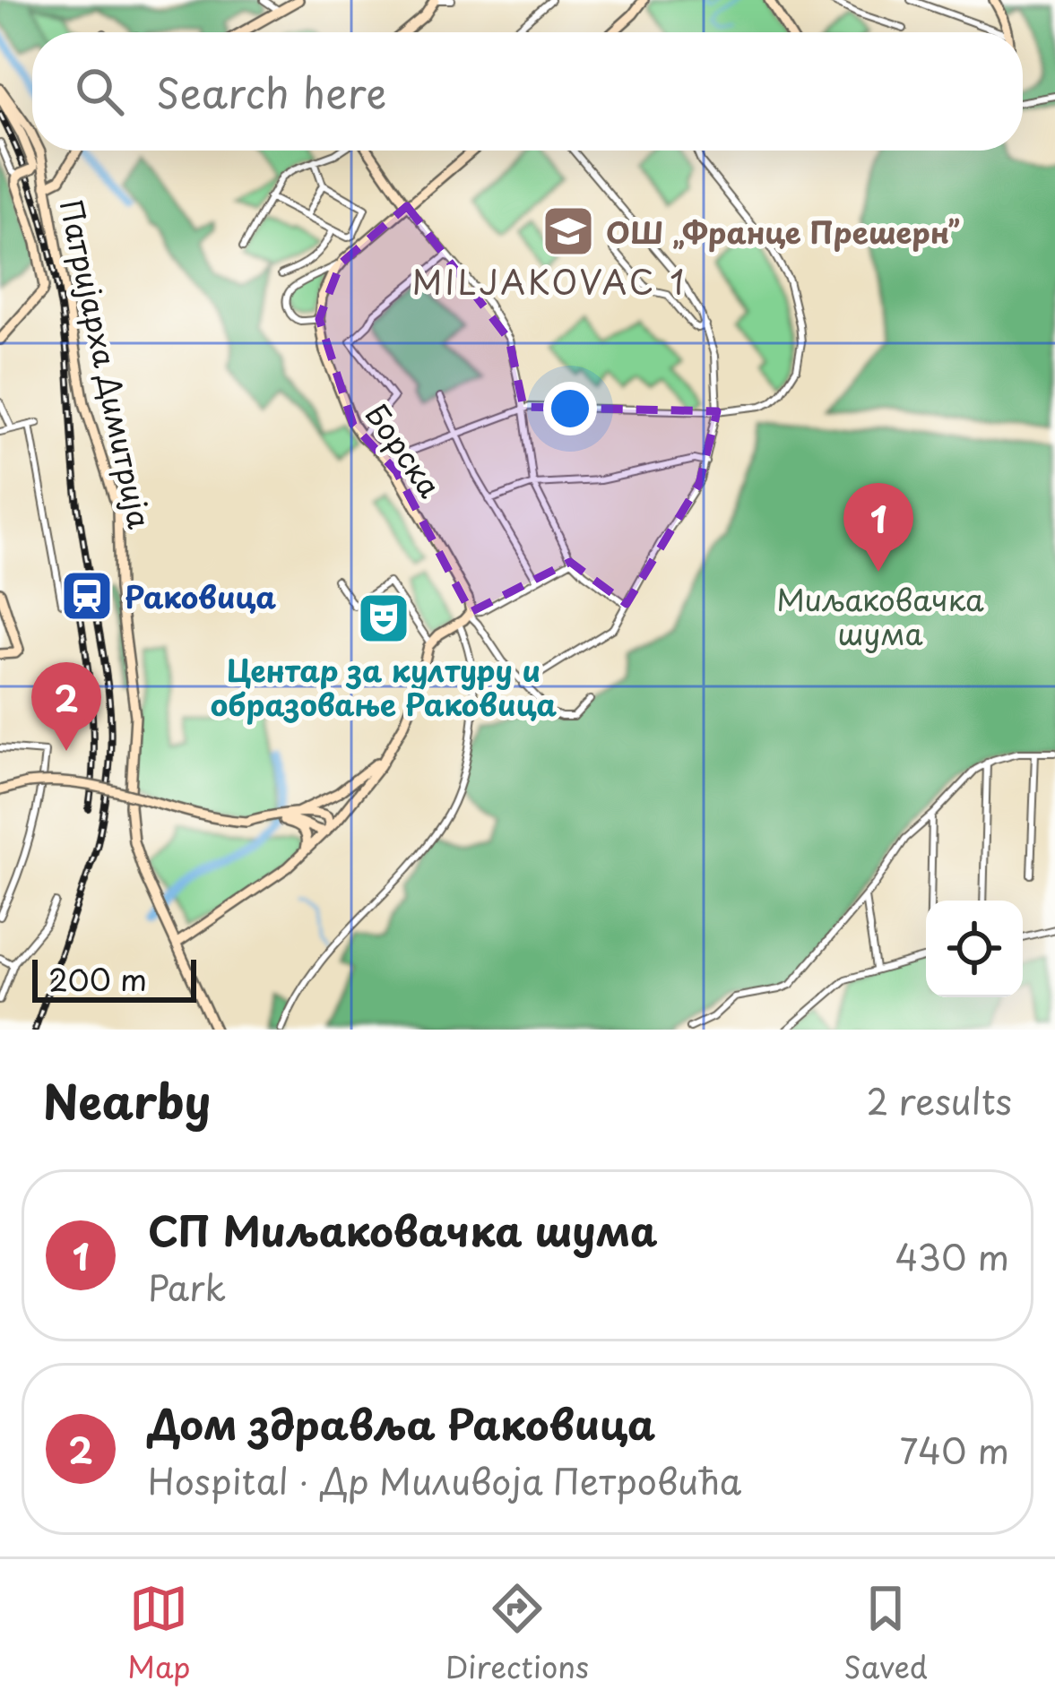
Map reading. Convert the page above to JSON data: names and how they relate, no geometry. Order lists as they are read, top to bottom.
{
  "streets": {
    "main road": ["Патријарха Димитрија", "Борска"]
  },
  "districts": ["MILJAKOVAC 1"],
  "parks": ["Миљаковачка шума"],
  "places": {
    "school or university": ["ОШ „Франце Прешерн”"],
    "station": ["Раковица"],
    "theatre": ["Центар за културу и образовање Раковица"]
  },
  "scale_bar": "200 m",
  "page": {
    "search": "Search here",
    "pins": ["1", "2"],
    "scale": "200 m",
    "heading": ["Nearby", "2 results"],
    "list": [
      {
        "mark": "1",
        "name": "СП Миљаковачка шума",
        "note": "Park",
        "value": "430 m"
      },
      {
        "mark": "2",
        "name": "Дом здравља Раковица",
        "note": "Hospital · Др Миливоја Петровића",
        "value": "740 m"
      }
    ],
    "nav": ["Map", "Directions", "Saved"]
  }
}
